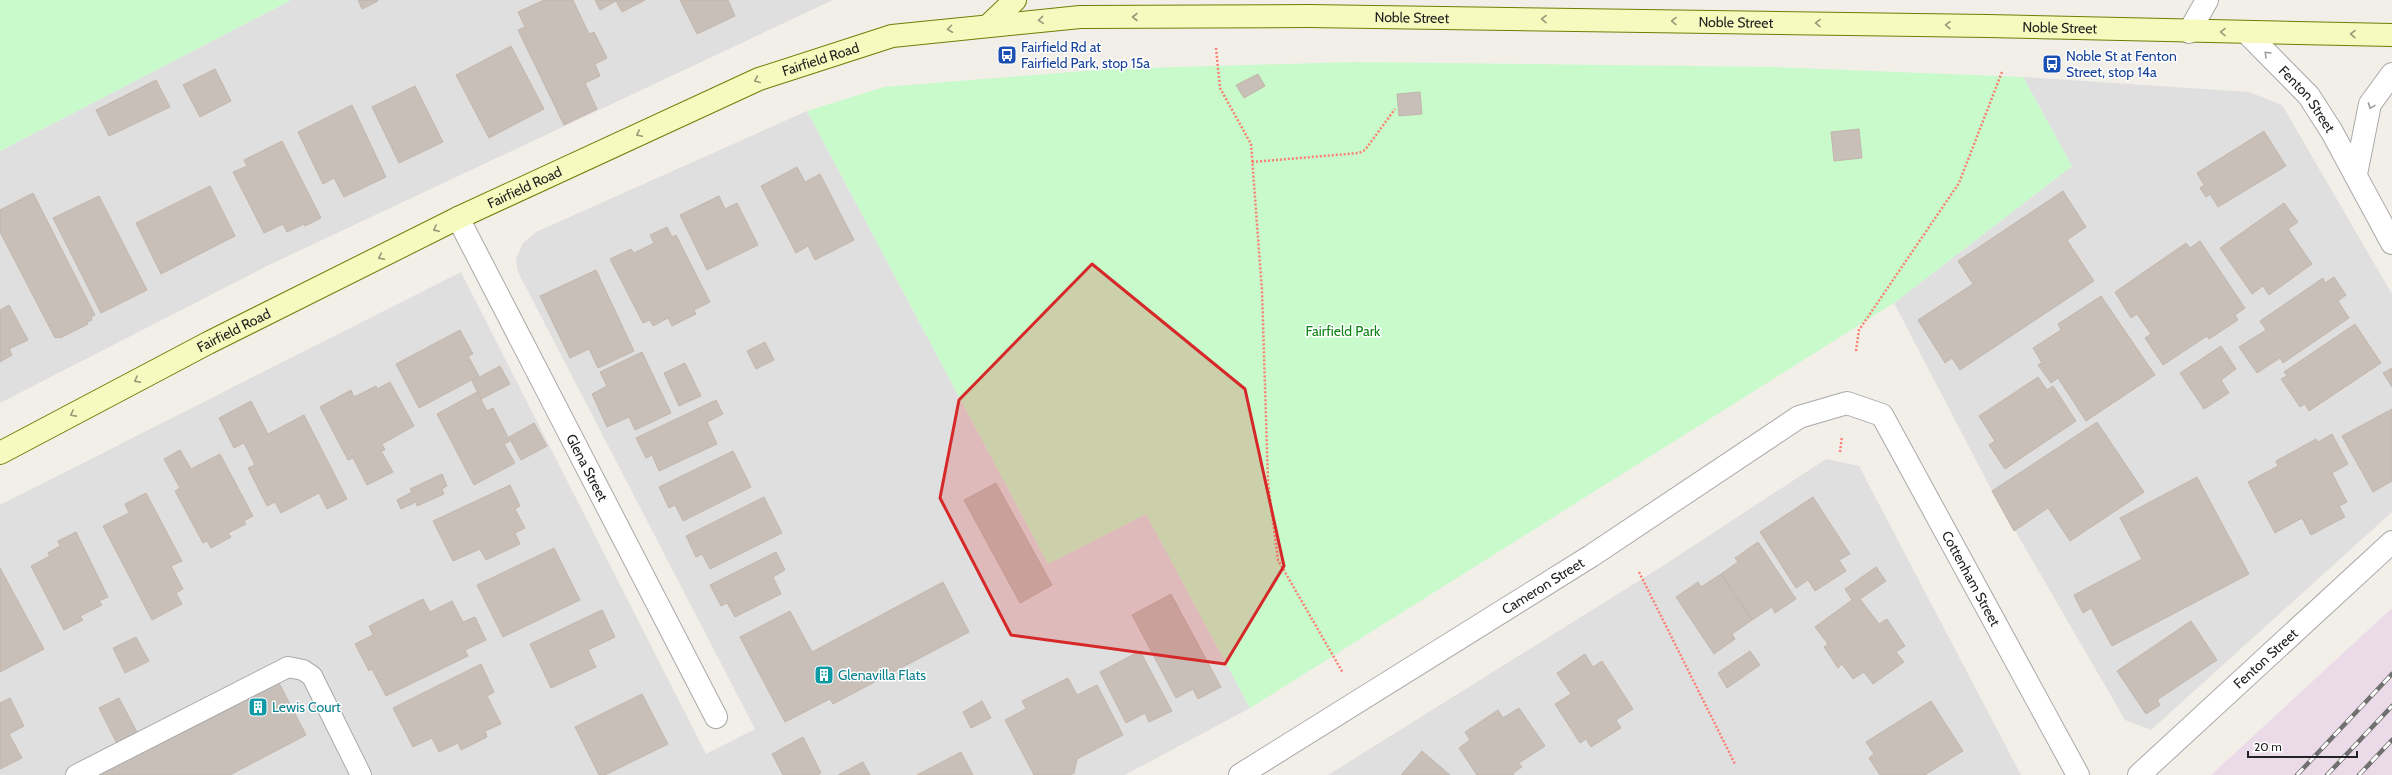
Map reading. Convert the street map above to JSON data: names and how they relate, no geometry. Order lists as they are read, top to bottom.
{
  "streets": {
    "main road": ["Noble Street", "Fairfield Road"],
    "street": [
      "Fenton Street",
      "Glena Street",
      "Cottenham Street",
      "Cameron Street"
    ]
  },
  "crossings": [
    ["Noble Street", "Fairfield Road"],
    ["Noble Street", "Fenton Street"],
    ["Fairfield Road", "Glena Street"],
    ["Cottenham Street", "Cameron Street"]
  ],
  "one_way": ["Noble Street", "Fairfield Road"],
  "parks": ["Fairfield Park"],
  "places": {
    "bus stop": ["Fairfield Rd at Fairfield Park, stop 15a", "Noble St at Fenton Street, stop 14a"],
    "building": ["Glenavilla Flats", "Lewis Court"]
  },
  "scale_bar": "20 m"
}
